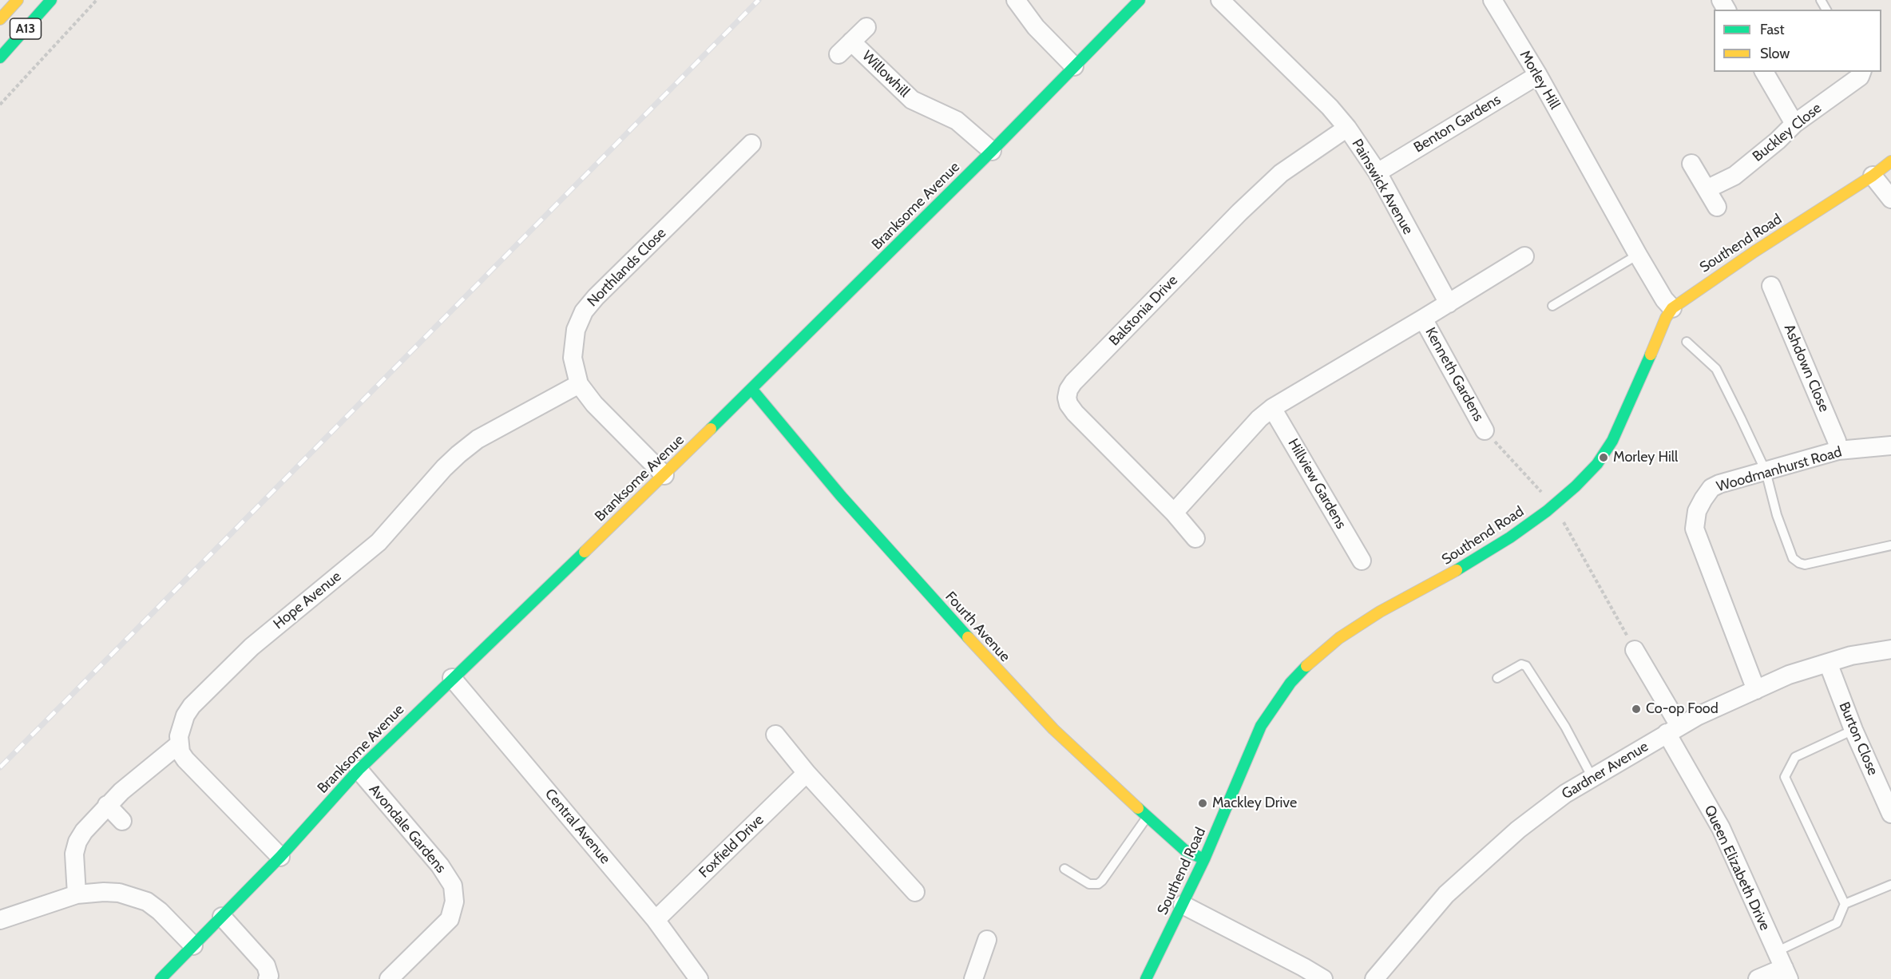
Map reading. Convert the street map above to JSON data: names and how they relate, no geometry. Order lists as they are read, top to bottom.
{
  "streets": {
    "main road": [
      "A13",
      "Branksome Avenue",
      "Southend Road",
      "Fourth Avenue"
    ],
    "street": [
      "Willowhill",
      "Morley Hill",
      "Benton Gardens",
      "Buckley Close",
      "Painswick Avenue",
      "Northlands Close",
      "Balstonia Drive",
      "Ashdown Close",
      "Kenneth Gardens",
      "Woodmanhurst Road",
      "Hillview Gardens",
      "Hope Avenue",
      "Burton Close",
      "Gardner Avenue",
      "Central Avenue",
      "Avondale Gardens",
      "Foxfield Drive",
      "Queen Elizabeth Drive"
    ]
  },
  "crossings": [
    ["Willowhill", "Branksome Avenue"],
    ["Morley Hill", "Benton Gardens"],
    ["Morley Hill", "Southend Road"],
    ["Benton Gardens", "Painswick Avenue"],
    ["Painswick Avenue", "Balstonia Drive"],
    ["Branksome Avenue", "Northlands Close"],
    ["Branksome Avenue", "Fourth Avenue"],
    ["Branksome Avenue", "Central Avenue"],
    ["Branksome Avenue", "Avondale Gardens"],
    ["Southend Road", "Fourth Avenue"],
    ["Northlands Close", "Hope Avenue"],
    ["Ashdown Close", "Woodmanhurst Road"],
    ["Woodmanhurst Road", "Gardner Avenue"],
    ["Burton Close", "Gardner Avenue"],
    ["Gardner Avenue", "Queen Elizabeth Drive"],
    ["Central Avenue", "Foxfield Drive"]
  ],
  "places": ["Morley Hill", "Co-op Food", "Mackley Drive"],
  "legend": ["Fast", "Slow"]
}
